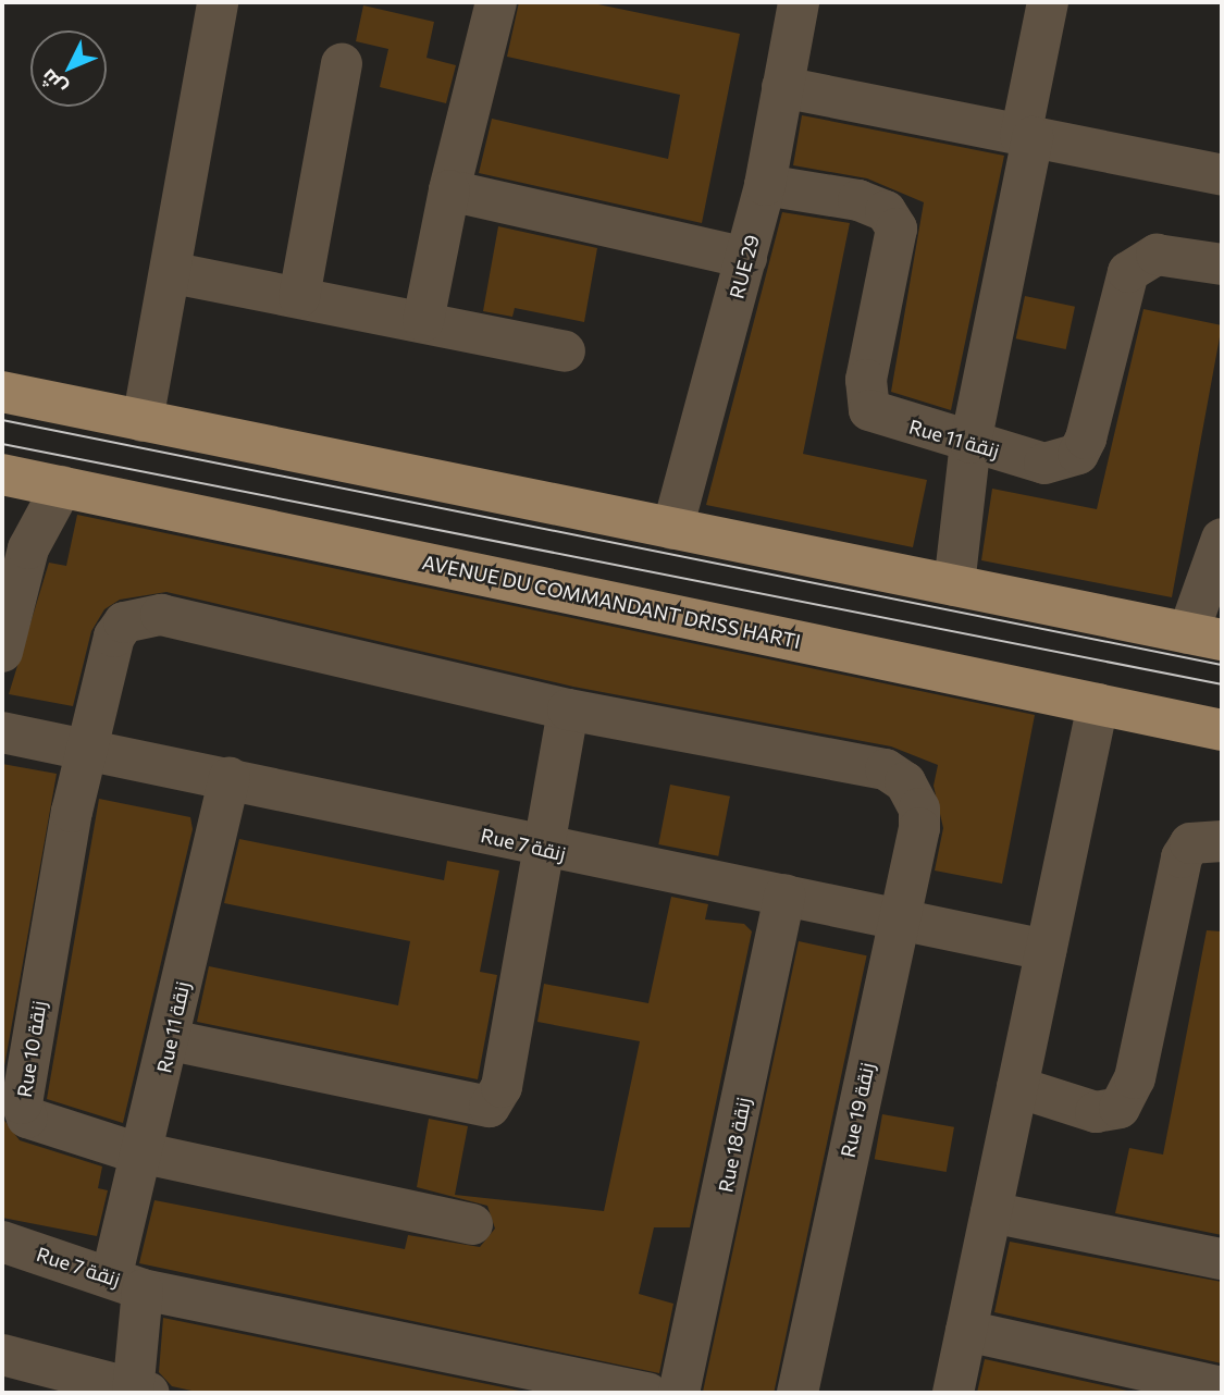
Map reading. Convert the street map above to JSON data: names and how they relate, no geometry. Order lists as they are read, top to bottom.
{
  "streets": {
    "main road": ["AVENUE DU COMMANDANT DRISS HARTI"],
    "street": [
      "RUE 29",
      "Rue 11 زنقة",
      "Rue 7 زنقة",
      "Rue 10 زنقة",
      "Rue 19 زنقة",
      "Rue 18 زنقة"
    ]
  },
  "crossings": [
    ["RUE 29", "Rue 11 زنقة"],
    ["Rue 11 زنقة", "Rue 7 زنقة"],
    ["Rue 11 زنقة", "Rue 10 زنقة"],
    ["Rue 7 زنقة", "Rue 10 زنقة"],
    ["Rue 7 زنقة", "Rue 19 زنقة"],
    ["Rue 7 زنقة", "Rue 18 زنقة"],
    ["Rue 10 زنقة", "Rue 19 زنقة"]
  ],
  "north": "bottom left"
}
